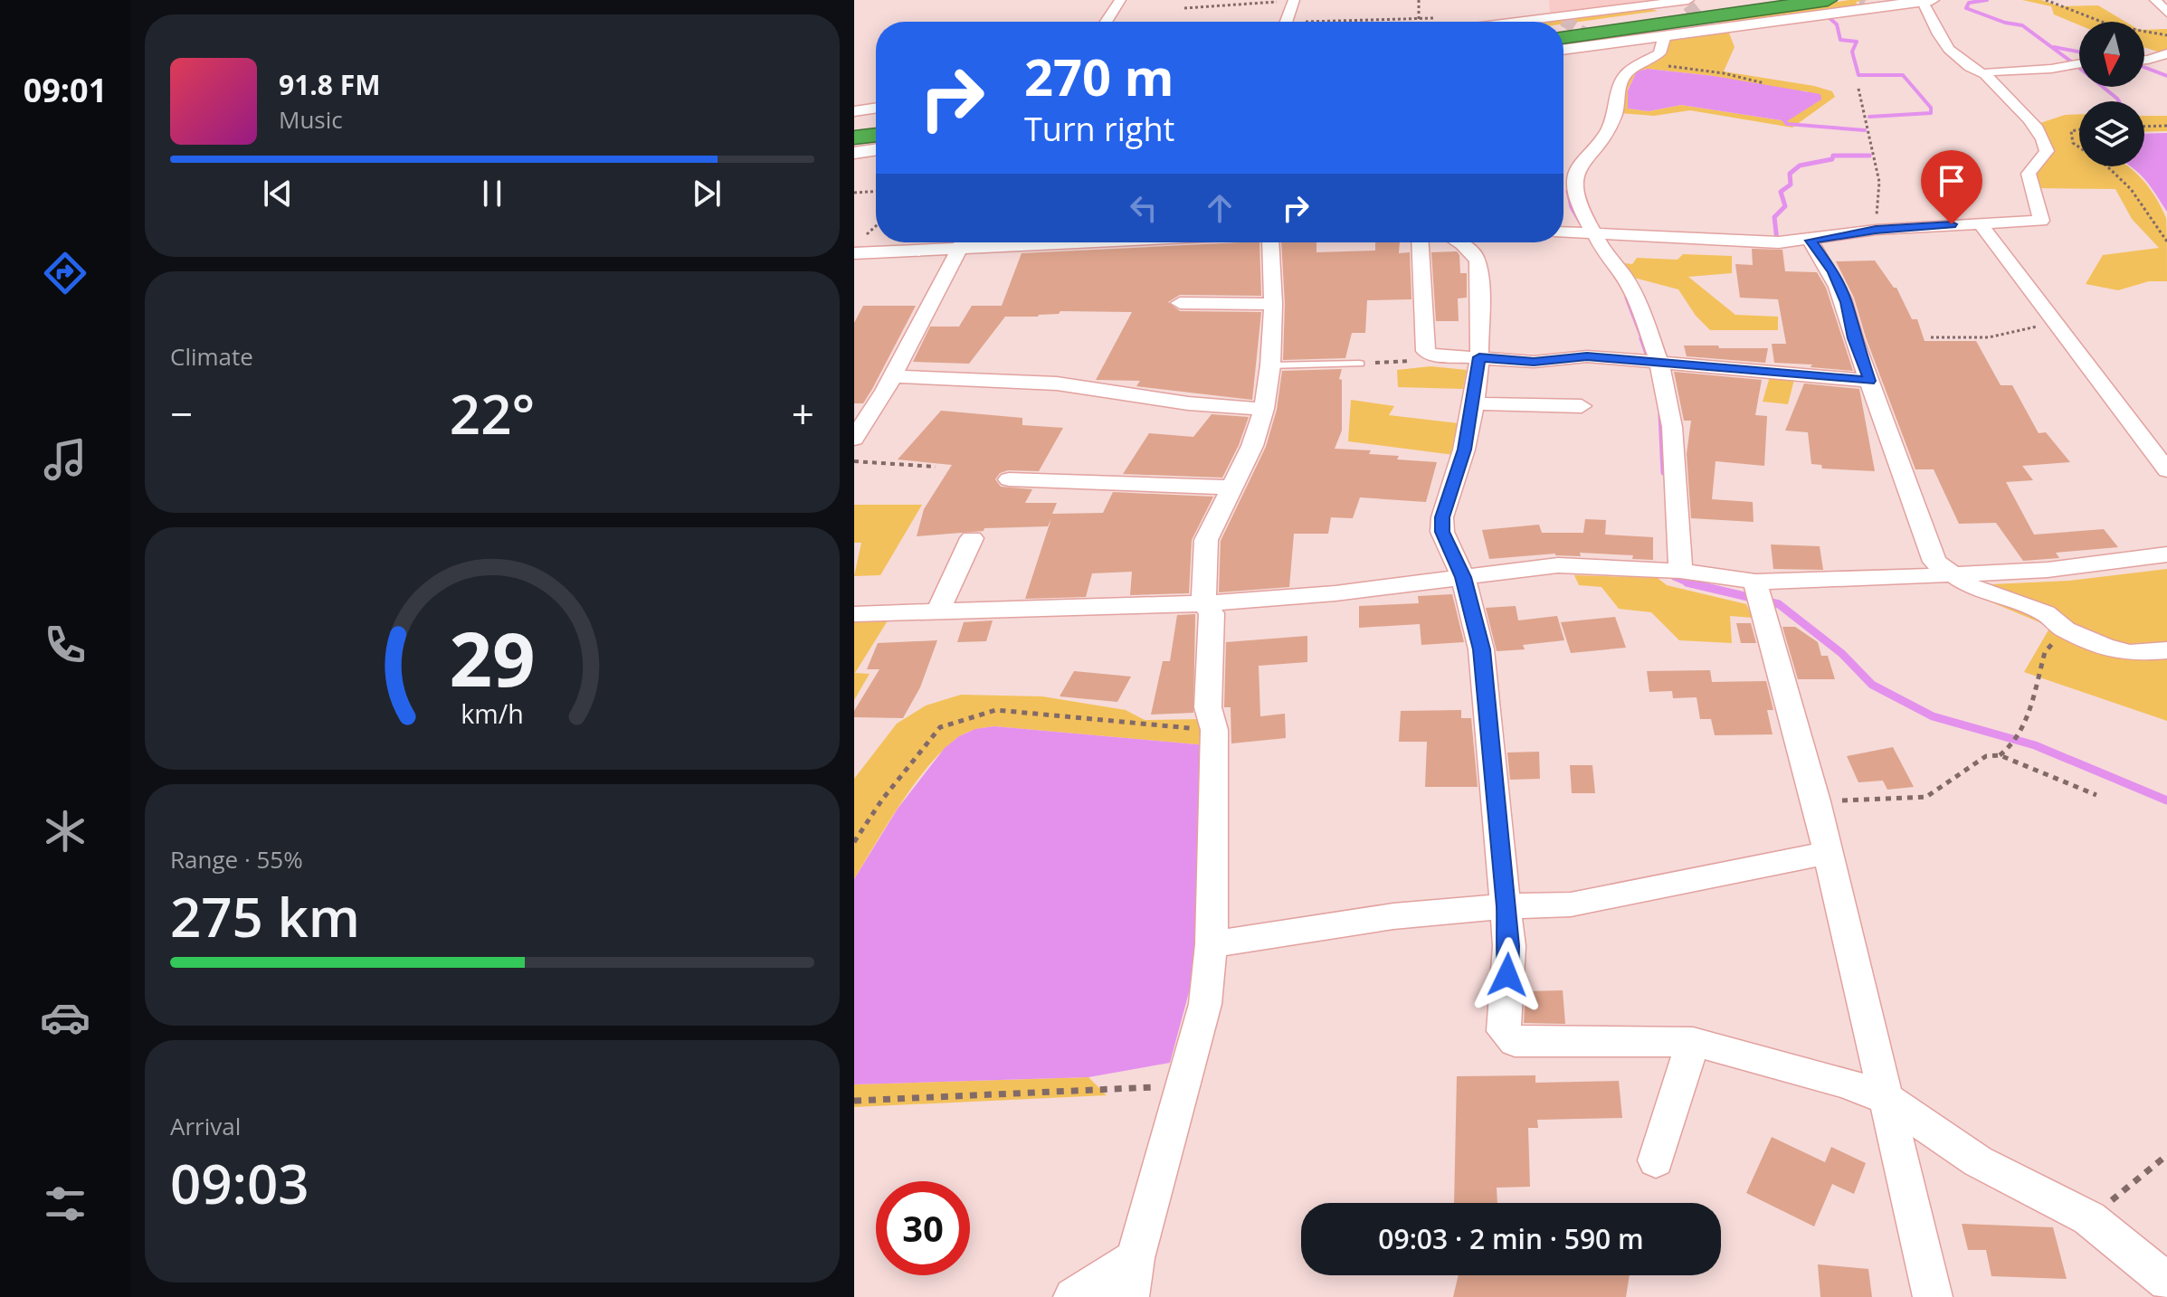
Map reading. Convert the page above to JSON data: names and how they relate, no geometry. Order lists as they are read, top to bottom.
{
  "north": "bottom",
  "page": {
    "tabs": "09:01",
    "turn": ["270 m", "Turn right"],
    "song": ["91.8 FM", "Music"],
    "tile": [
      "Climate",
      ["Range · 55%", "275 km"],
      ["Arrival", "09:03"]
    ],
    "heat": ["−", "22°", "+"],
    "limit": "30",
    "trip": "09:03 · 2 min · 590 m",
    "gauge": ["29", "km/h"]
  }
}
